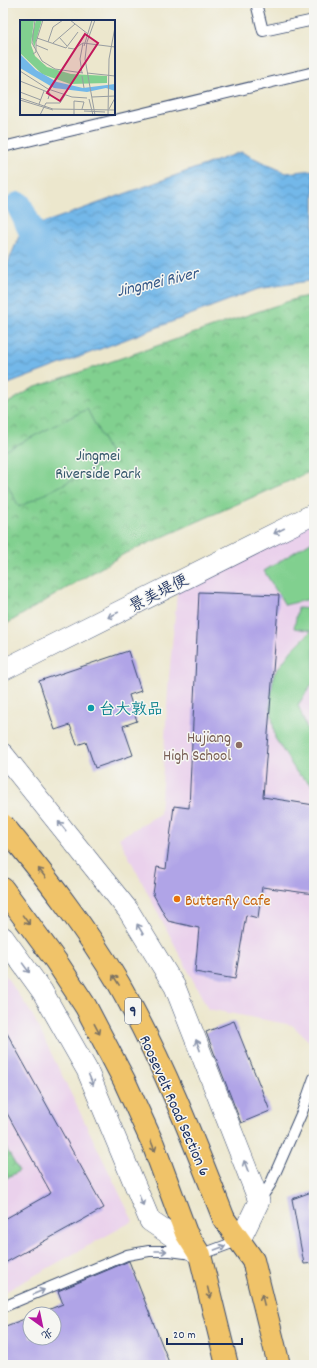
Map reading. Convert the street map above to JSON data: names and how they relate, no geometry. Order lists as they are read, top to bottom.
{
  "streets": {
    "main road": ["9", "Roosevelt Road Section 6"],
    "street": ["景美堤便"]
  },
  "one_way": ["景美堤便"],
  "water": ["Jingmei River"],
  "parks": ["Jingmei Riverside Park"],
  "places": ["台大敦品", "Hujiang High School", "Butterfly Cafe"],
  "scale_bar": "20 m",
  "north": "bottom right"
}
